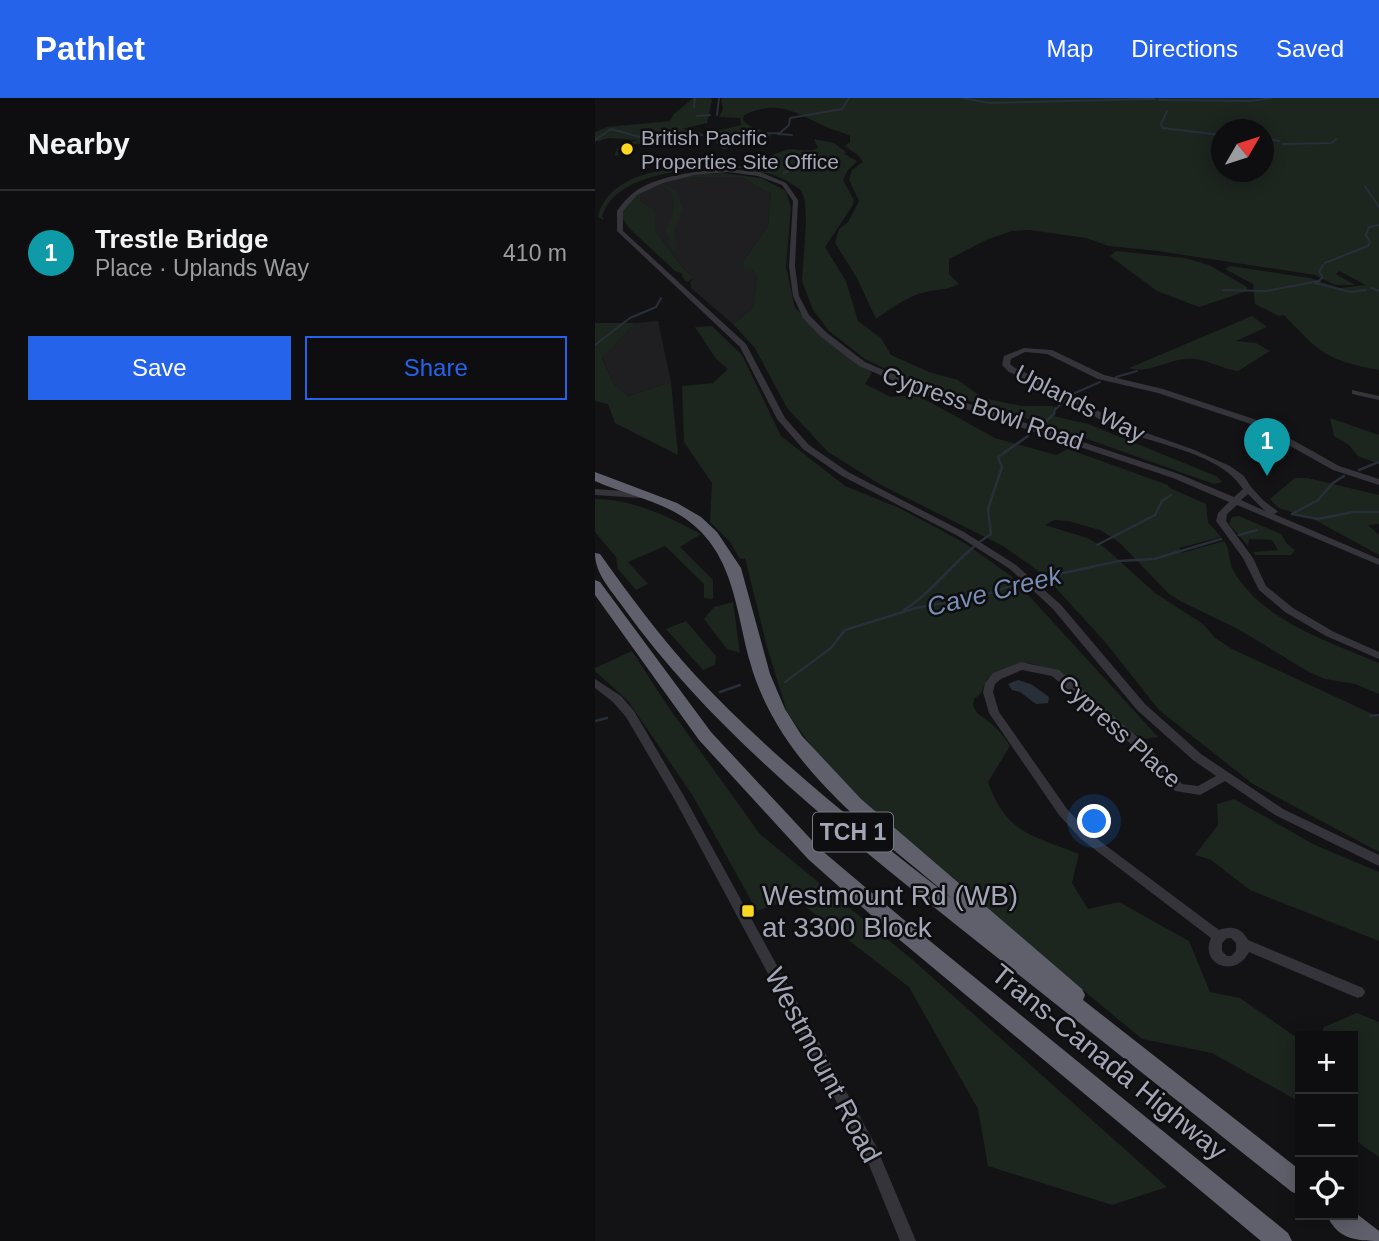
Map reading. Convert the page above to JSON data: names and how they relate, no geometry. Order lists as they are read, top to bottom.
{
  "streets": {
    "highway": ["TCH 1", "Trans-Canada Highway"],
    "street": [
      "Uplands Way",
      "Cypress Bowl Road",
      "Cypress Place",
      "Westmount Road"
    ]
  },
  "crossings": [
    ["Cypress Bowl Road", "Cypress Place"]
  ],
  "water": ["Cave Creek"],
  "places": {
    "other": ["British Pacific Properties Site Office"],
    "transit": ["Westmount Rd (WB) at 3300 Block"]
  },
  "north": "top right",
  "page": {
    "header": "Pathlet",
    "nav": ["Map", "Directions", "Saved"],
    "heading": "Nearby",
    "list": [
      {
        "mark": "1",
        "name": "Trestle Bridge",
        "note": "Place · Uplands Way",
        "value": "410 m"
      }
    ],
    "buttons": ["Save", "Share"],
    "pins": "1",
    "map_buttons": ["+", "−"]
  }
}
